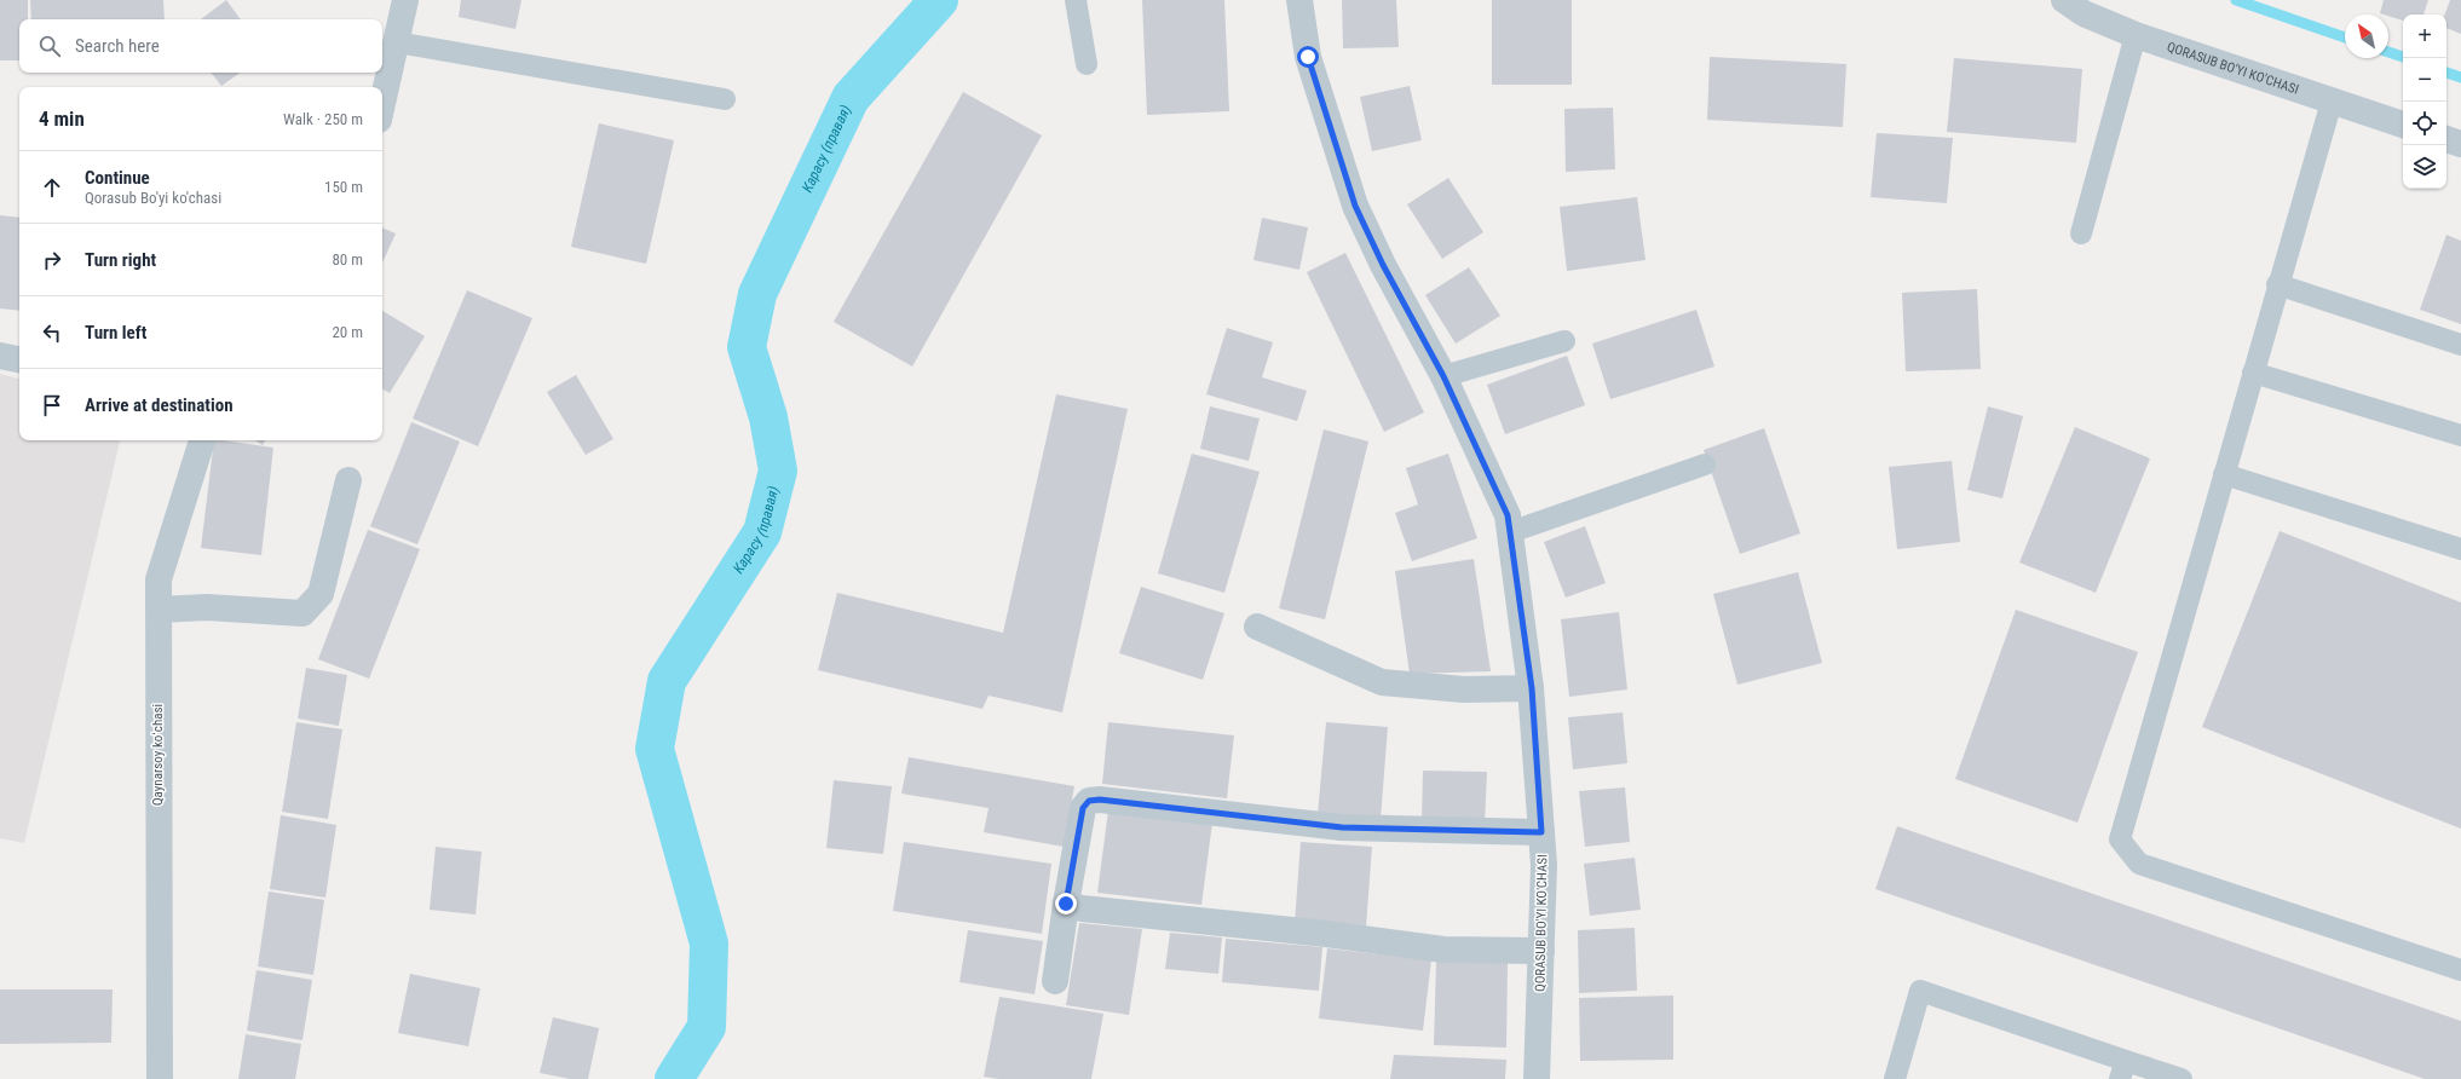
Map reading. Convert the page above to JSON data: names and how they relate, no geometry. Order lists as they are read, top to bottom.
{
  "streets": {
    "street": ["QORASUB BO'YI KO'CHASI", "Qaynarsoy koʻchasi"]
  },
  "water": ["Карасу (правая)"],
  "north": "top left",
  "page": {
    "map_buttons": ["+", "−"],
    "search": "Search here",
    "heading": ["4 min", "Walk · 250 m"],
    "list": [
      ["Continue", "Qorasub Bo'yi ko'chasi", "150 m"],
      ["Turn right", "80 m"],
      ["Turn left", "20 m"],
      "Arrive at destination"
    ]
  }
}
